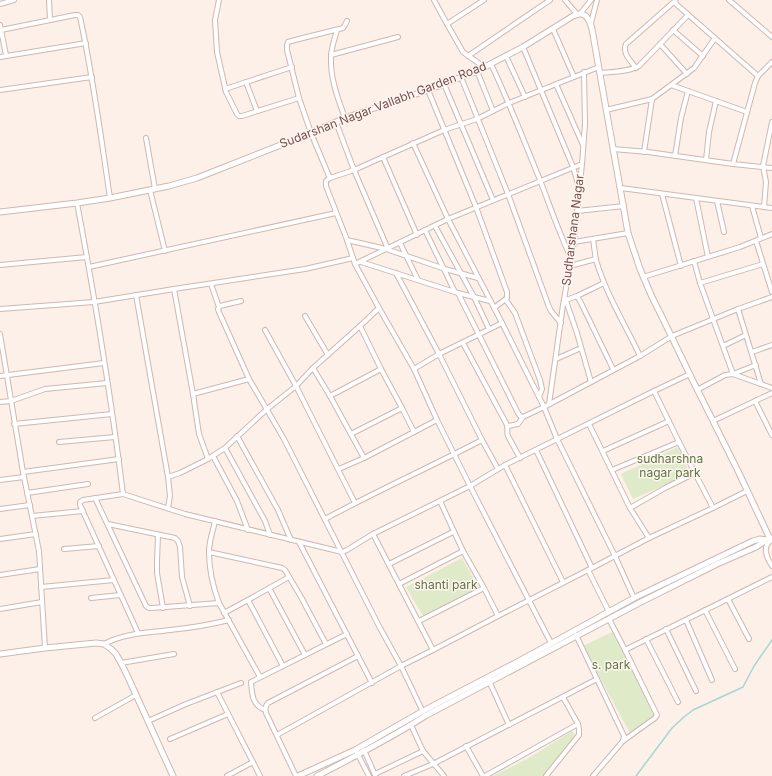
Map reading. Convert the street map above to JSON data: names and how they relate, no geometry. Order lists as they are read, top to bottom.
{
  "streets": {
    "street": ["Sudarshan Nagar Vallabh Garden Road", "Sudharshana Nagar"]
  },
  "parks": ["sudharshna nagar park", "shanti park", "s. park"]
}
